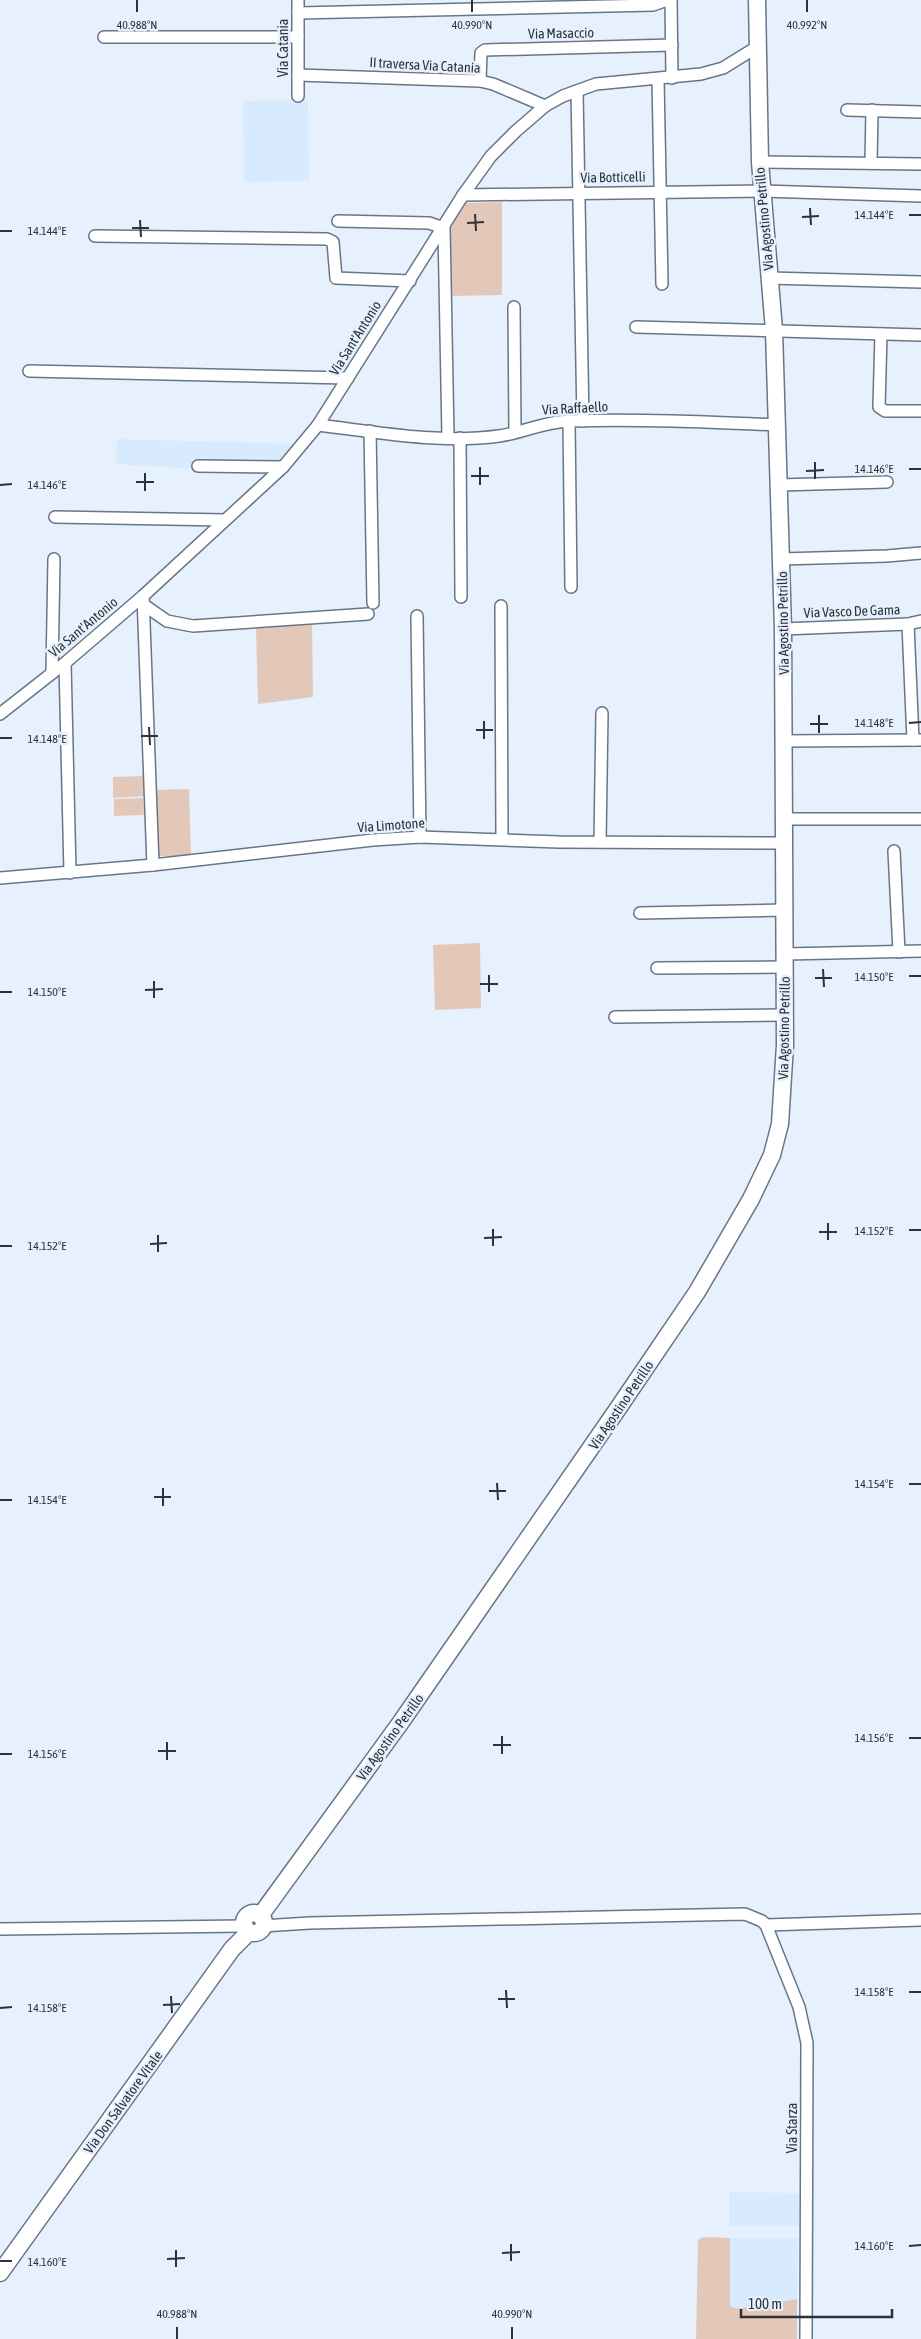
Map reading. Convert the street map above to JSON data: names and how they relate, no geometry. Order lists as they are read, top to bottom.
{
  "streets": {
    "street": [
      "Via Masaccio",
      "Via Catania",
      "II traversa Via Catania",
      "Via Botticelli",
      "Via Agostino Petrillo",
      "Via Sant'Antonio",
      "Via Raffaello",
      "Via Vasco De Gama",
      "Via Limotone",
      "Via Don Salvatore Vitale",
      "Via Starza"
    ]
  },
  "crossings": [
    ["Via Masaccio", "II traversa Via Catania"],
    ["Via Catania", "II traversa Via Catania"],
    ["II traversa Via Catania", "Via Sant'Antonio"],
    ["Via Botticelli", "Via Agostino Petrillo"],
    ["Via Botticelli", "Via Sant'Antonio"],
    ["Via Agostino Petrillo", "Via Sant'Antonio"],
    ["Via Agostino Petrillo", "Via Raffaello"],
    ["Via Agostino Petrillo", "Via Vasco De Gama"],
    ["Via Agostino Petrillo", "Via Limotone"],
    ["Via Agostino Petrillo", "Via Don Salvatore Vitale"],
    ["Via Sant'Antonio", "Via Raffaello"]
  ],
  "scale_bar": "100 m",
  "coordinates": [
    "40.988°N",
    "40.990°N",
    "40.992°N",
    "14.144°E",
    "14.146°E",
    "14.148°E",
    "14.150°E",
    "14.152°E",
    "14.154°E",
    "14.156°E",
    "14.158°E",
    "14.160°E"
  ]
}
